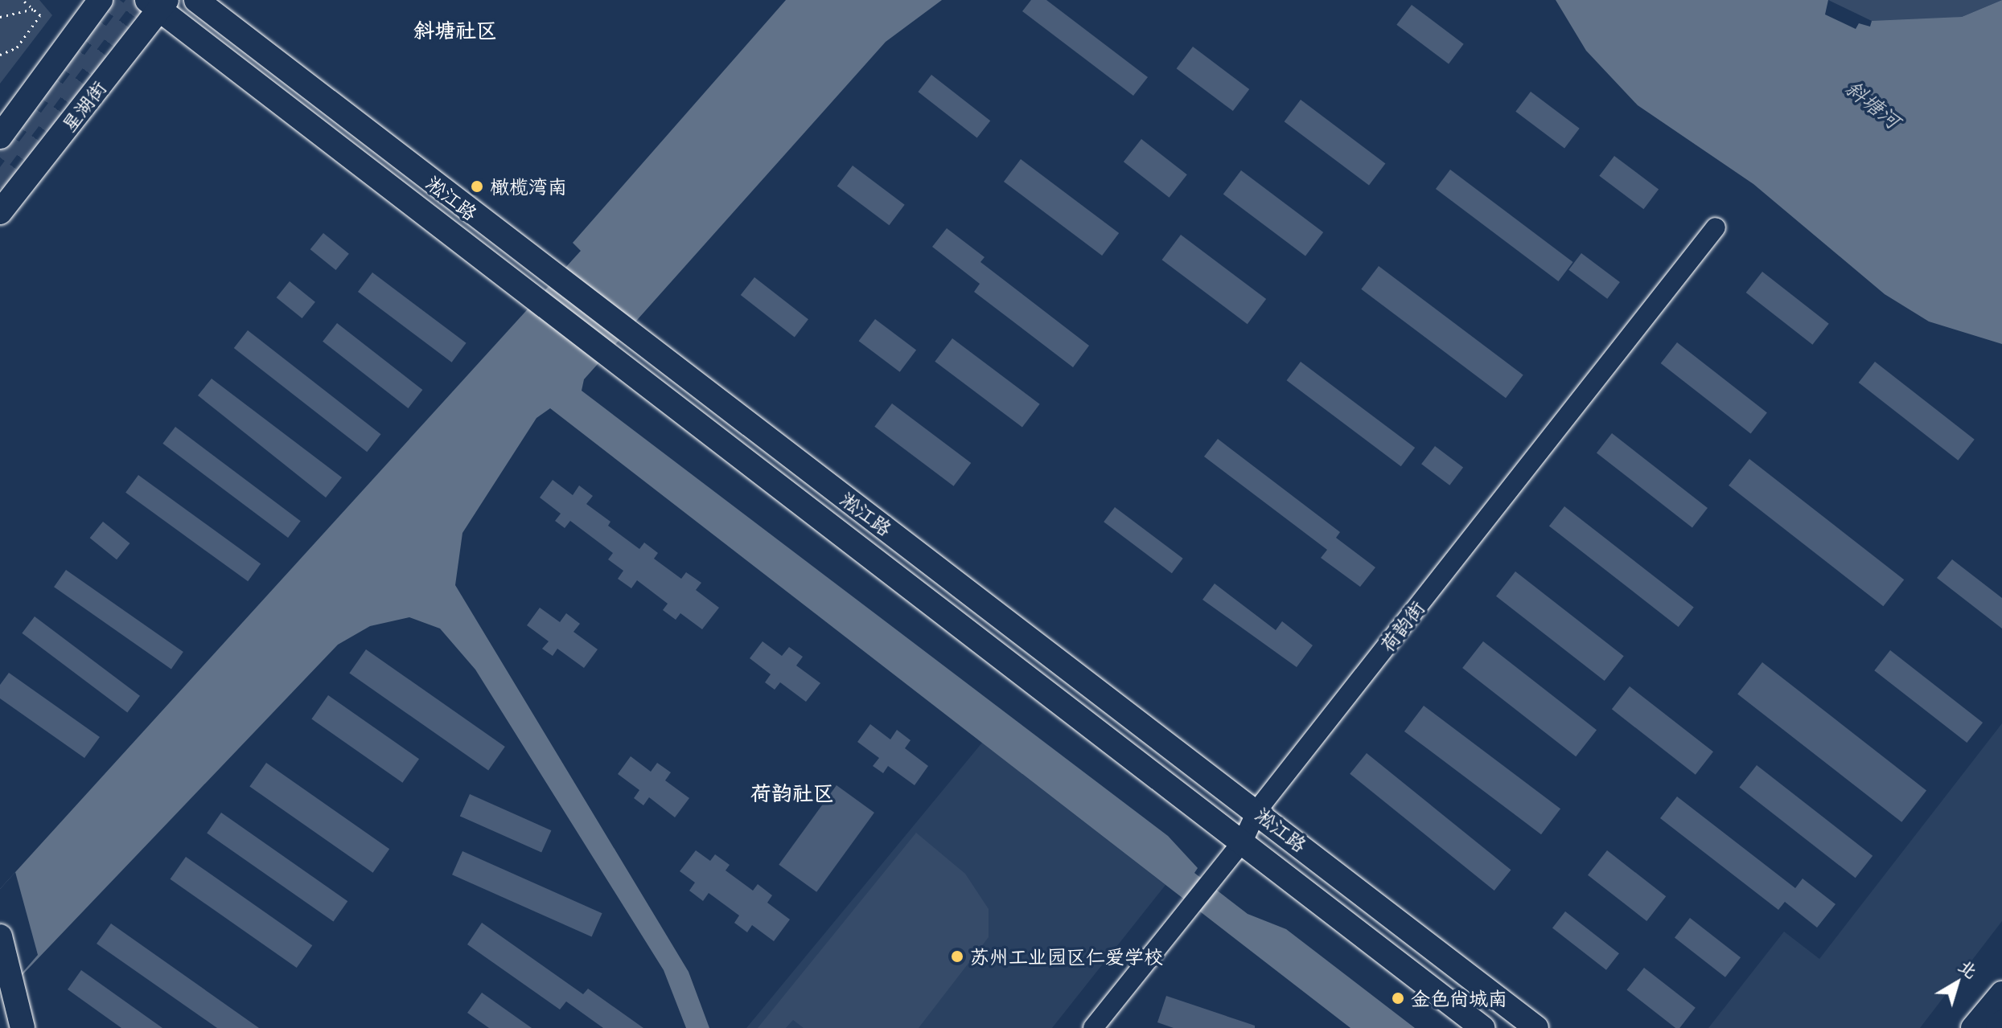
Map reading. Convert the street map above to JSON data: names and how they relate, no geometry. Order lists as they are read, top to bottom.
{
  "streets": {
    "main road": ["星湖街", "淞江路"],
    "street": ["荷韵街"]
  },
  "crossings": [
    ["星湖街", "淞江路"],
    ["淞江路", "荷韵街"]
  ],
  "districts": ["斜塘社区", "荷韵社区"],
  "water": ["斜塘河"],
  "places": ["橄榄湾南", "苏州工业园区仁爱学校", "金色尚城南"],
  "north": "top right"
}
